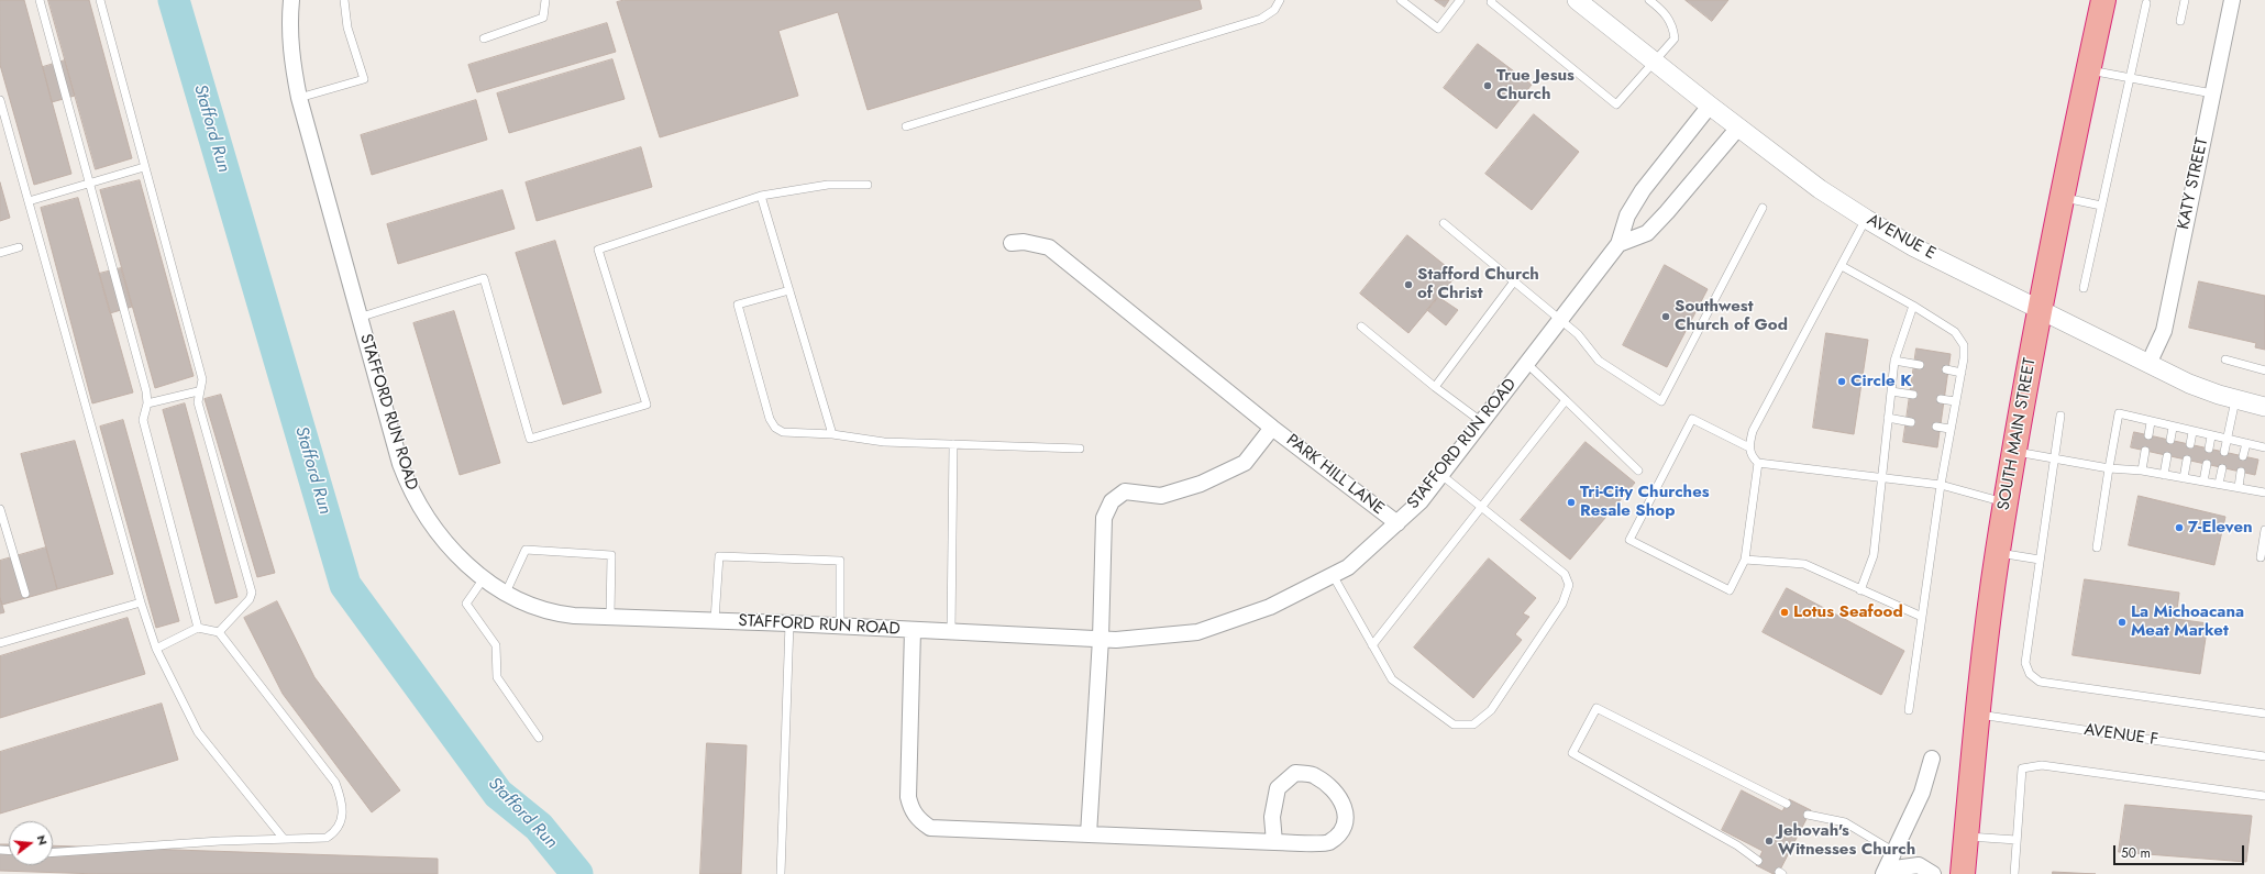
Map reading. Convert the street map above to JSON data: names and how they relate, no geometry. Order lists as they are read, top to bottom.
{
  "streets": {
    "highway": ["SOUTH MAIN STREET"],
    "street": [
      "KATY STREET",
      "AVENUE E",
      "STAFFORD RUN ROAD",
      "PARK HILL LANE"
    ],
    "lane": ["AVENUE F"]
  },
  "crossings": [
    ["KATY STREET", "AVENUE E"],
    ["AVENUE E", "STAFFORD RUN ROAD"],
    ["AVENUE E", "SOUTH MAIN STREET"],
    ["STAFFORD RUN ROAD", "PARK HILL LANE"],
    ["SOUTH MAIN STREET", "AVENUE F"]
  ],
  "water": ["Stafford Run"],
  "places": [
    "True Jesus Church",
    "Stafford Church of Christ",
    "Southwest Church of God",
    "Circle K",
    "Tri-City Churches Resale Shop",
    "7-Eleven",
    "Lotus Seafood",
    "La Michoacana Meat Market",
    "Jehovah's Witnesses Church"
  ],
  "scale_bar": "50 m",
  "north": "right"
}
